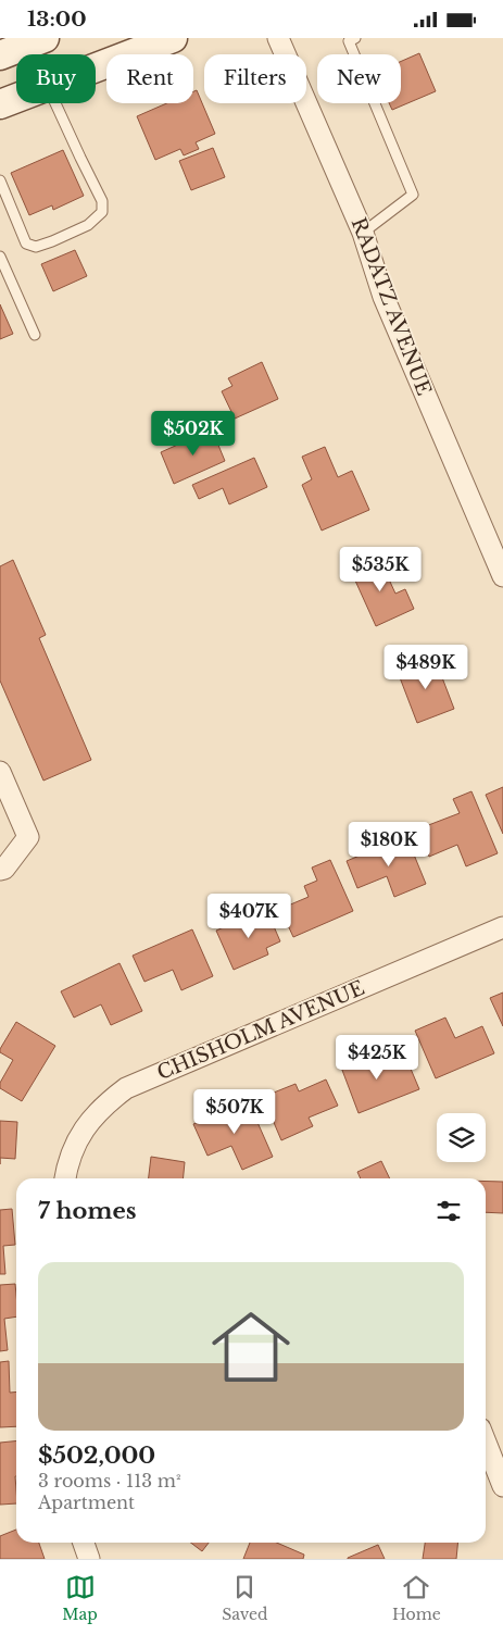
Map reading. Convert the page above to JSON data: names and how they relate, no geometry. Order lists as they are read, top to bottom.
{
  "streets": {
    "street": ["RADATZ AVENUE", "CHISHOLM AVENUE"]
  },
  "page": {
    "status": "13:00",
    "chip": [
      "Buy",
      "Rent",
      "Filters",
      "New"
    ],
    "price": [
      "$502K",
      "$535K",
      "$489K",
      "$180K",
      "$407K",
      "$425K",
      "$507K"
    ],
    "heading": "7 homes",
    "list": [
      {
        "name": "$502,000",
        "note": "3 rooms · 113 m² · Apartment"
      }
    ],
    "tabs": ["Map", "Saved", "Home"]
  }
}
